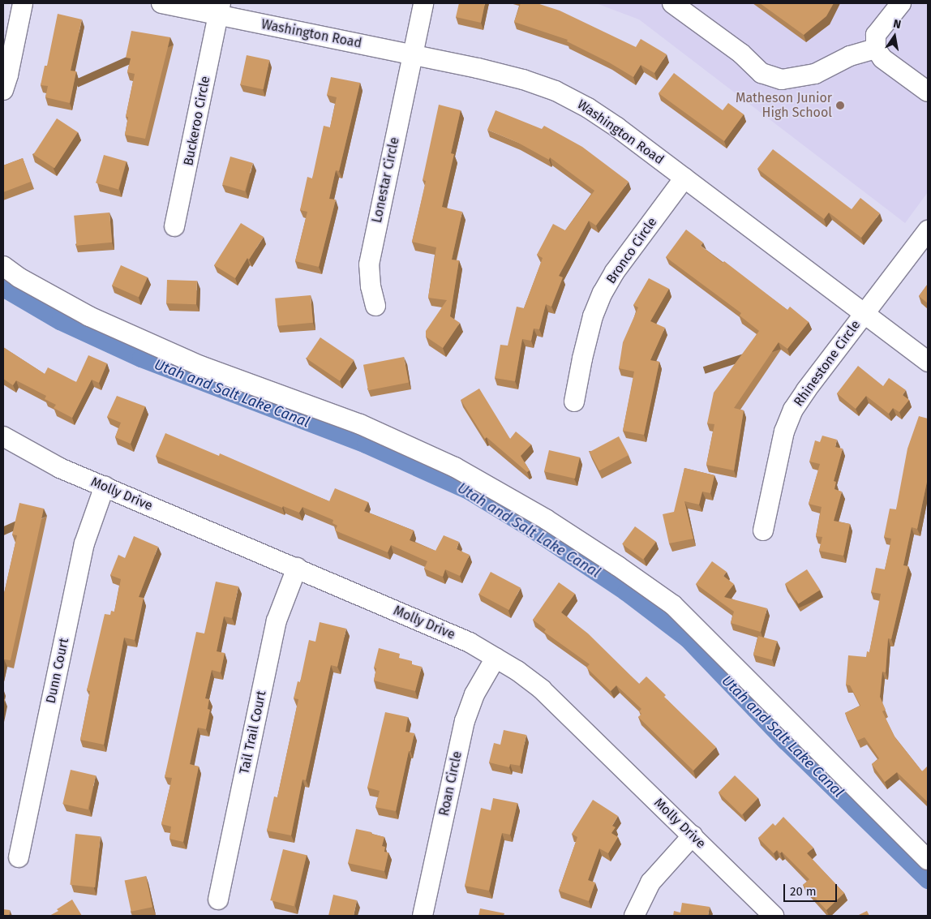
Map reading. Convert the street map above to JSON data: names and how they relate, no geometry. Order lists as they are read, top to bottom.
{
  "streets": {
    "street": [
      "Washington Road",
      "Buckeroo Circle",
      "Lonestar Circle",
      "Bronco Circle",
      "Rhinestone Circle",
      "Molly Drive",
      "Dunn Court",
      "Tail Trail Court",
      "Roan Circle"
    ]
  },
  "crossings": [
    ["Washington Road", "Buckeroo Circle"],
    ["Washington Road", "Lonestar Circle"],
    ["Washington Road", "Bronco Circle"],
    ["Washington Road", "Rhinestone Circle"],
    ["Molly Drive", "Dunn Court"],
    ["Molly Drive", "Tail Trail Court"],
    ["Molly Drive", "Roan Circle"]
  ],
  "water": ["Utah and Salt Lake Canal"],
  "places": ["Matheson Junior High School"],
  "scale_bar": "20 m",
  "north": "top"
}
